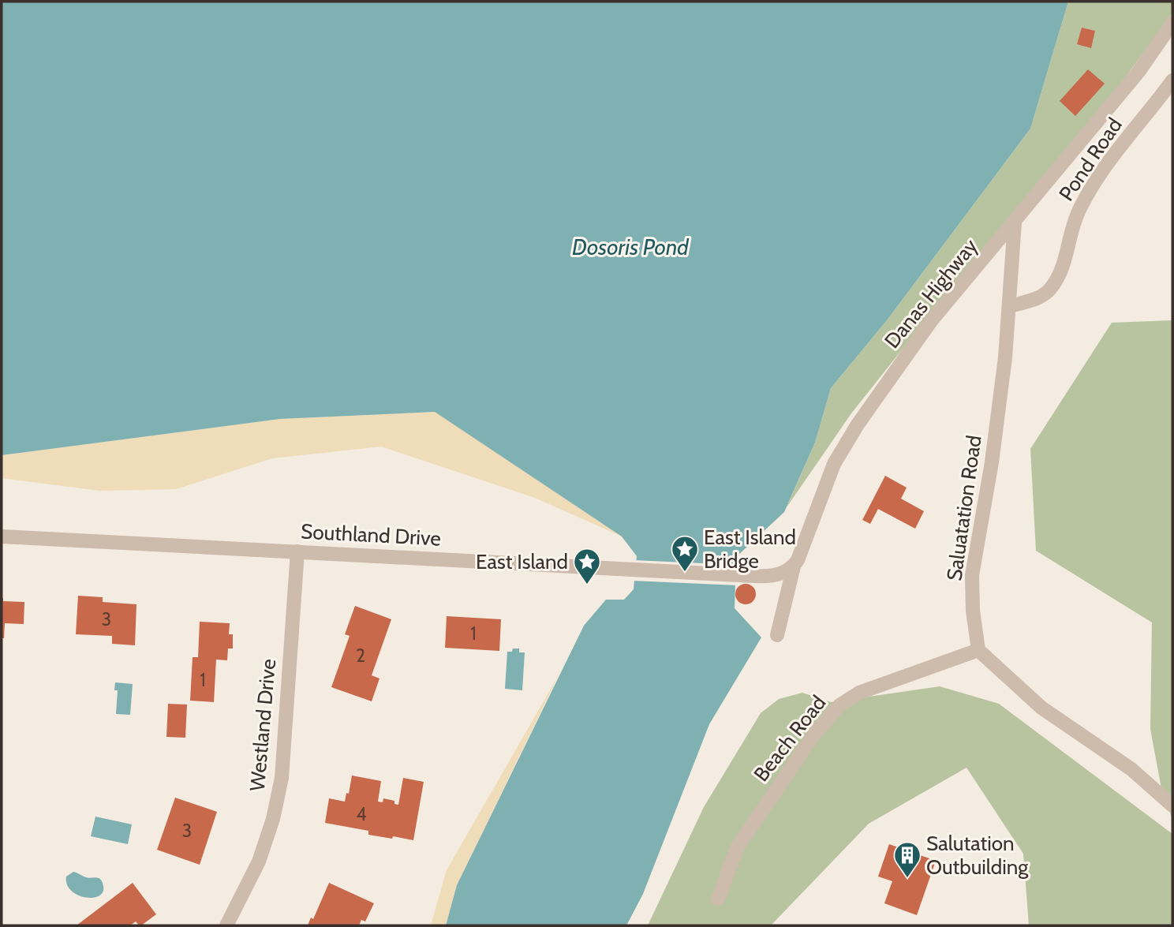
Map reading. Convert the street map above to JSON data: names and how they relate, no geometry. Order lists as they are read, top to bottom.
{
  "streets": {
    "street": [
      "Pond Road",
      "Danas Highway",
      "Saluatation Road",
      "Southland Drive",
      "Westland Drive",
      "Beach Road"
    ]
  },
  "crossings": [
    ["Pond Road", "Saluatation Road"],
    ["Danas Highway", "Saluatation Road"],
    ["Danas Highway", "Southland Drive"],
    ["Saluatation Road", "Beach Road"],
    ["Southland Drive", "Westland Drive"]
  ],
  "water": ["Dosoris Pond"],
  "places": {
    "place": ["East Island Bridge", "East Island"],
    "building": ["Salutation Outbuilding"]
  },
  "house_numbers": [
    "3",
    "1",
    "2",
    "1",
    "4",
    "3"
  ]
}
